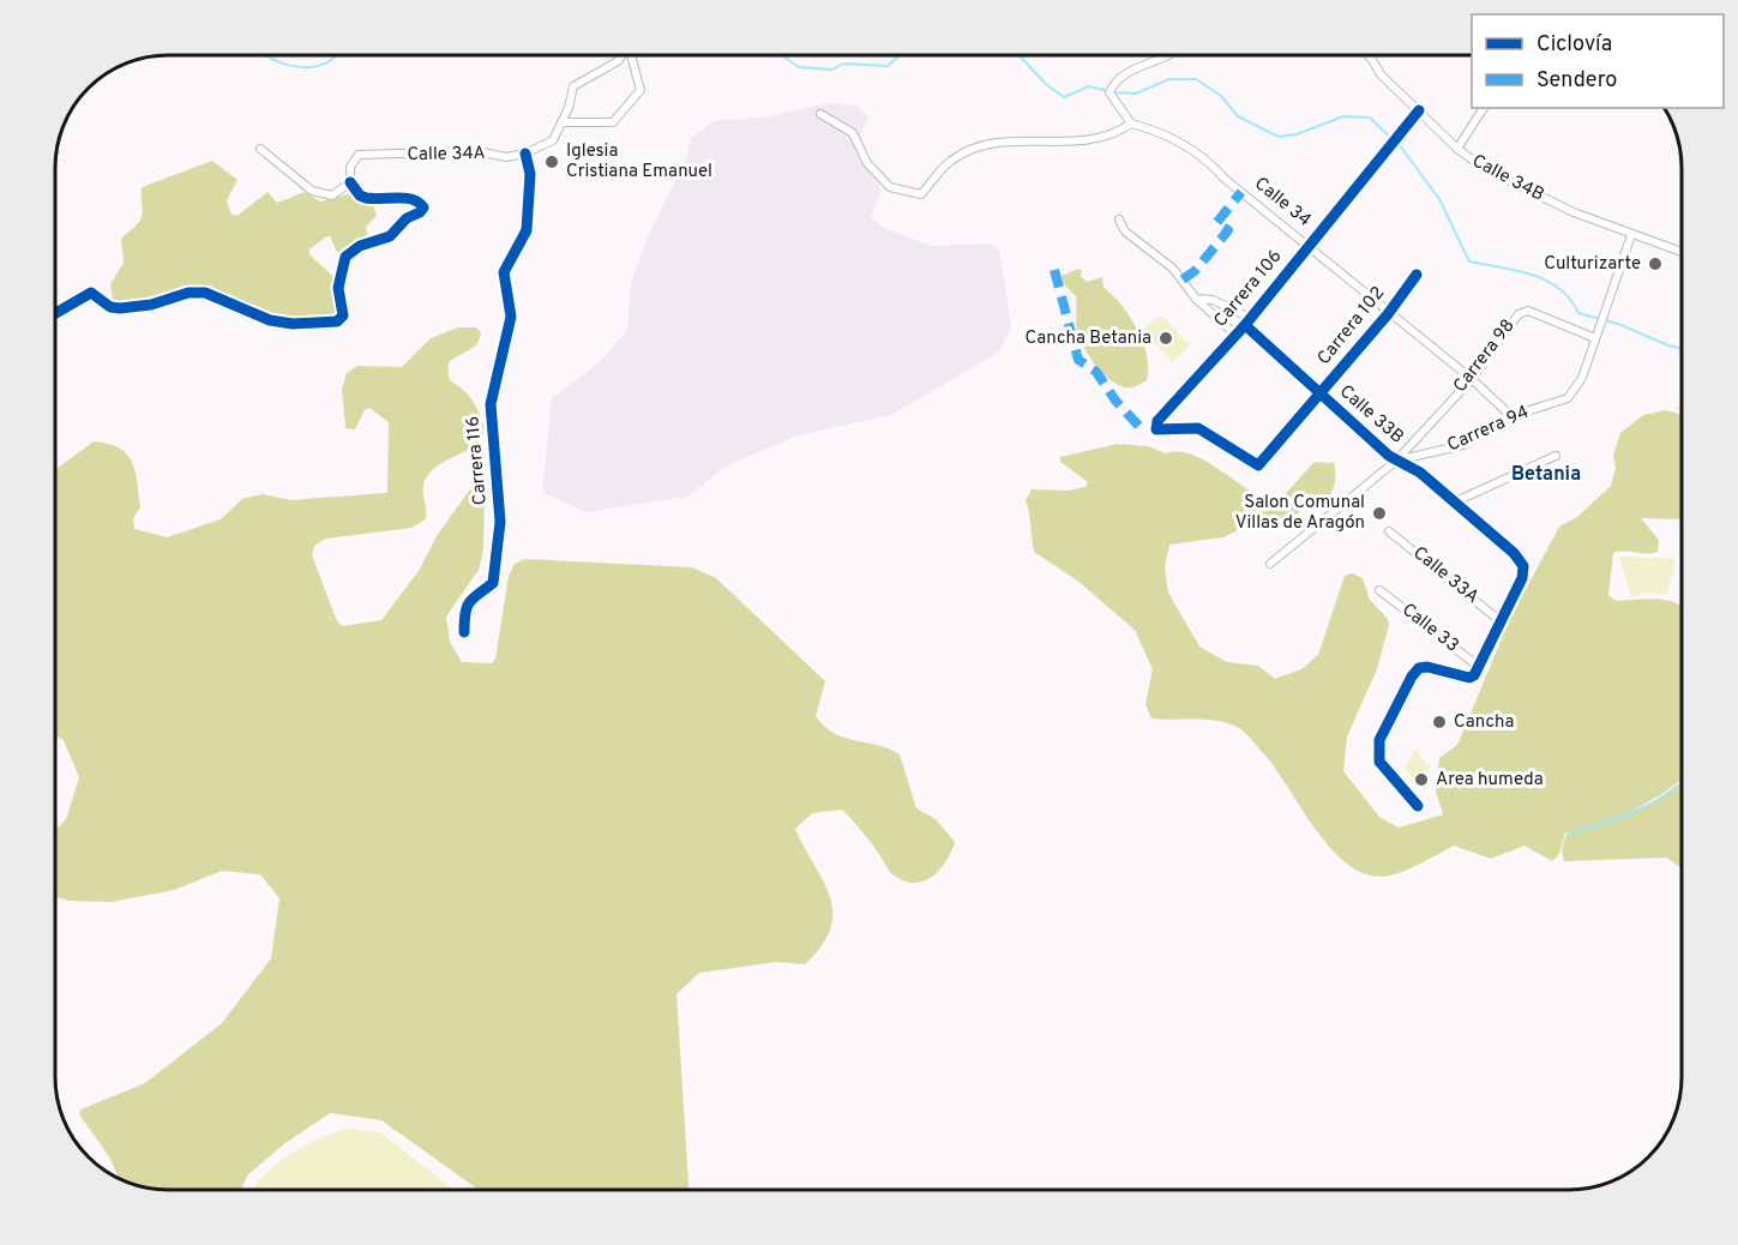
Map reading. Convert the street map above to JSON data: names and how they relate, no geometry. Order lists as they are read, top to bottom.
{
  "streets": {
    "street": [
      "Calle 34A",
      "Calle 34B",
      "Calle 34",
      "Carrera 106",
      "Carrera 102",
      "Carrera 98",
      "Calle 33B",
      "Carrera 94",
      "Carrera 116",
      "Calle 33A",
      "Calle 33"
    ]
  },
  "crossings": [
    ["Calle 34A", "Carrera 116"],
    ["Calle 34B", "Carrera 106"],
    ["Calle 34B", "Carrera 94"],
    ["Calle 34", "Carrera 106"],
    ["Calle 34", "Carrera 102"],
    ["Calle 34", "Carrera 98"],
    ["Calle 34", "Carrera 94"],
    ["Carrera 106", "Carrera 102"],
    ["Carrera 106", "Calle 33B"],
    ["Carrera 102", "Calle 33B"],
    ["Carrera 98", "Calle 33B"],
    ["Carrera 98", "Carrera 94"],
    ["Calle 33B", "Carrera 94"],
    ["Calle 33B", "Calle 33A"]
  ],
  "districts": ["Betania"],
  "places": [
    "Iglesia Cristiana Emanuel",
    "Culturizarte",
    "Cancha Betania",
    "Salon Comunal Villas de Aragón",
    "Cancha",
    "Area humeda"
  ],
  "legend": ["Ciclovía", "Sendero"]
}
